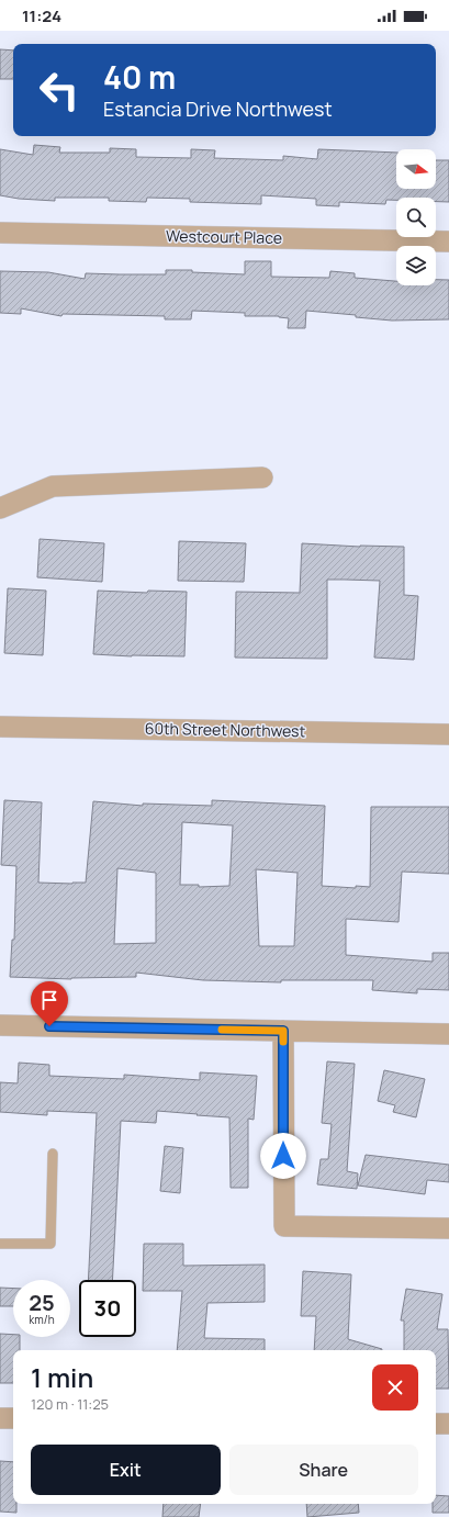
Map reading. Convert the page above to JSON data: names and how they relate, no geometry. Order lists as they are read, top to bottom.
{
  "streets": {
    "street": ["Westcourt Place", "60th Street Northwest"]
  },
  "north": "right",
  "page": {
    "status": "11:24",
    "turn": ["40 m", "Estancia Drive Northwest"],
    "speed": "25 km/h",
    "limit": "30",
    "heading": ["1 min", "120 m · 11:25"],
    "buttons": ["Exit", "Share"]
  }
}
